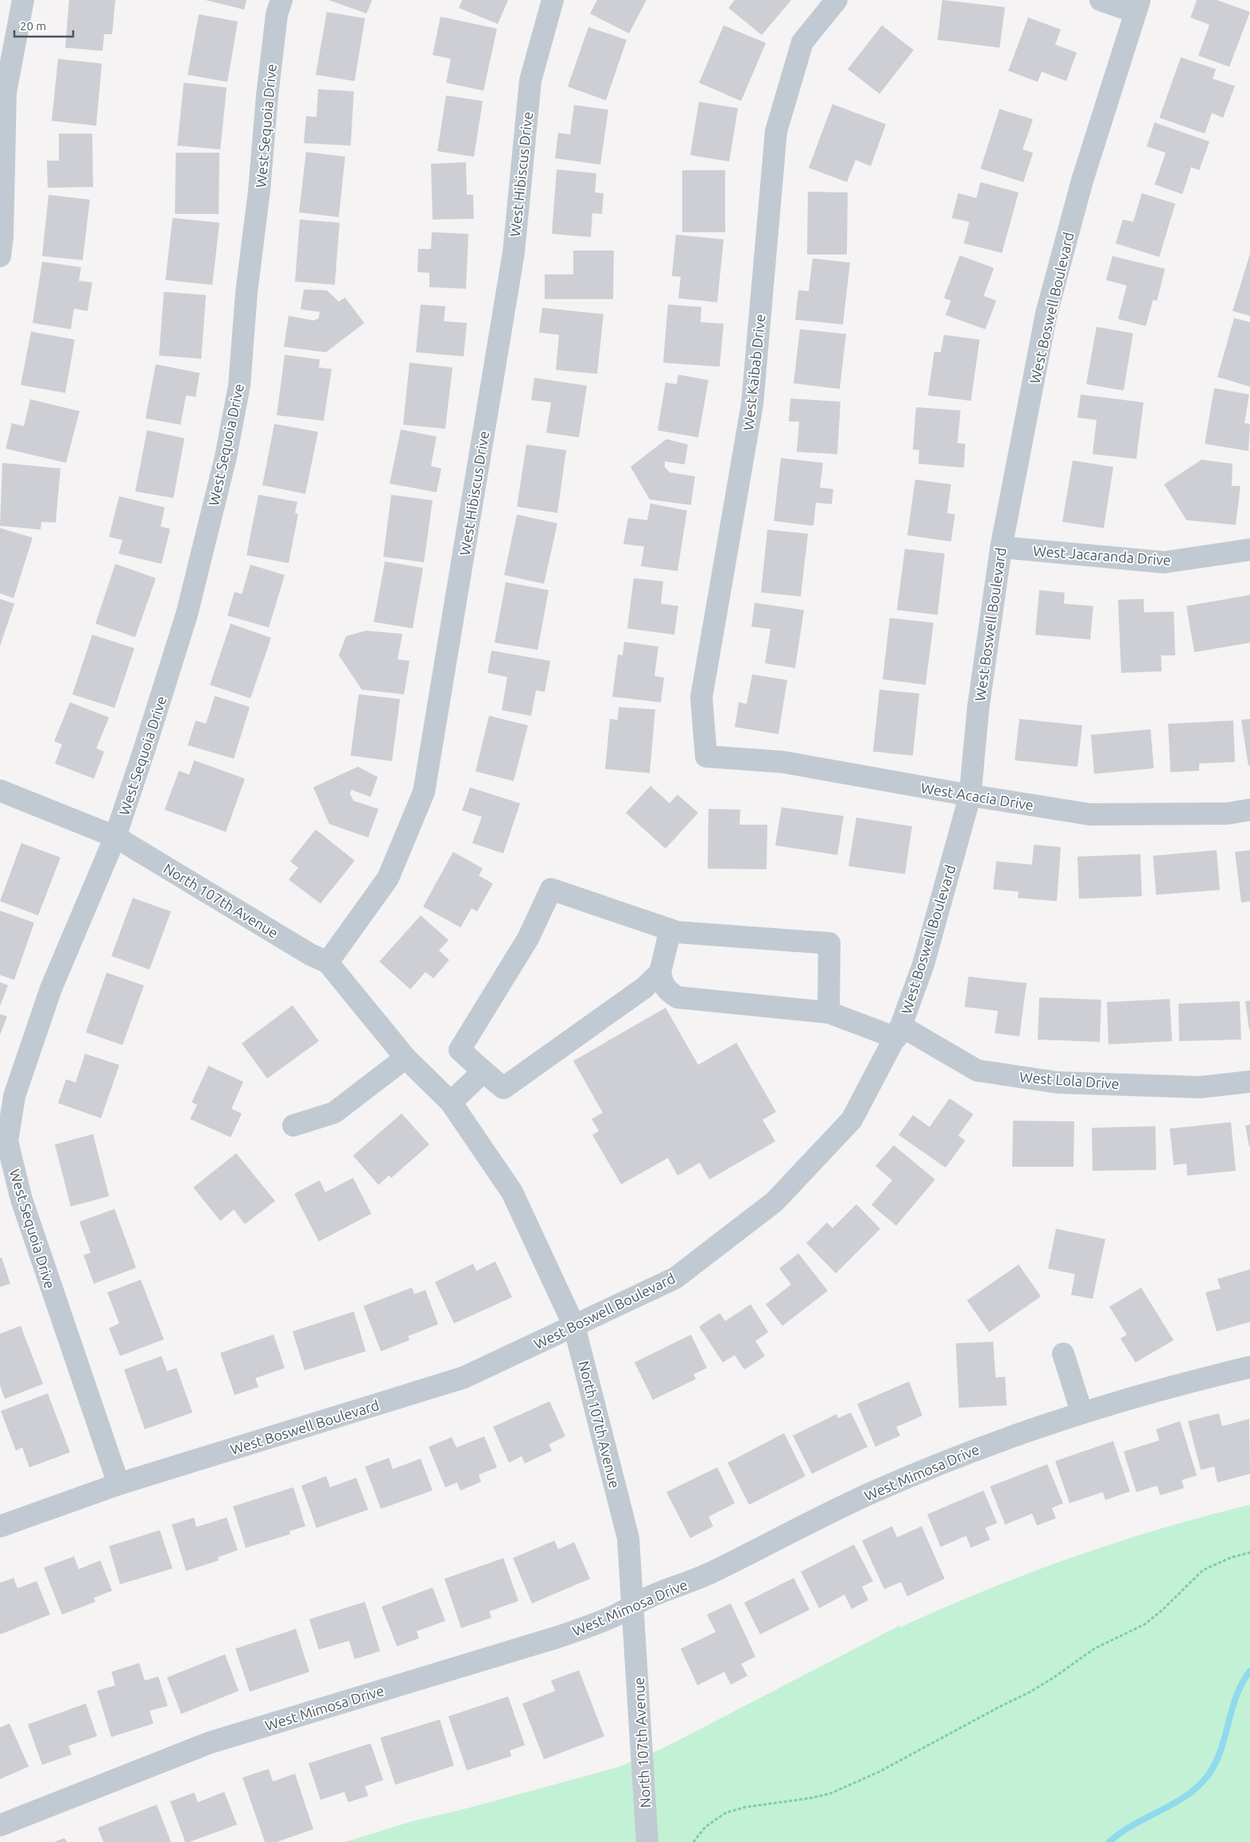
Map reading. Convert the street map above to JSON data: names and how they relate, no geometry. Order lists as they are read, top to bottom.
{
  "streets": {
    "street": [
      "West Sequoia Drive",
      "West Hibiscus Drive",
      "West Boswell Boulevard",
      "West Kaibab Drive",
      "West Jacaranda Drive",
      "West Acacia Drive",
      "North 107th Avenue",
      "West Lola Drive",
      "West Mimosa Drive"
    ]
  },
  "crossings": [
    ["West Sequoia Drive", "West Boswell Boulevard"],
    ["West Sequoia Drive", "North 107th Avenue"],
    ["West Hibiscus Drive", "North 107th Avenue"],
    ["West Boswell Boulevard", "West Jacaranda Drive"],
    ["West Boswell Boulevard", "West Acacia Drive"],
    ["West Boswell Boulevard", "North 107th Avenue"],
    ["West Boswell Boulevard", "West Lola Drive"],
    ["West Kaibab Drive", "West Acacia Drive"],
    ["North 107th Avenue", "West Mimosa Drive"]
  ],
  "scale_bar": "20 m"
}
